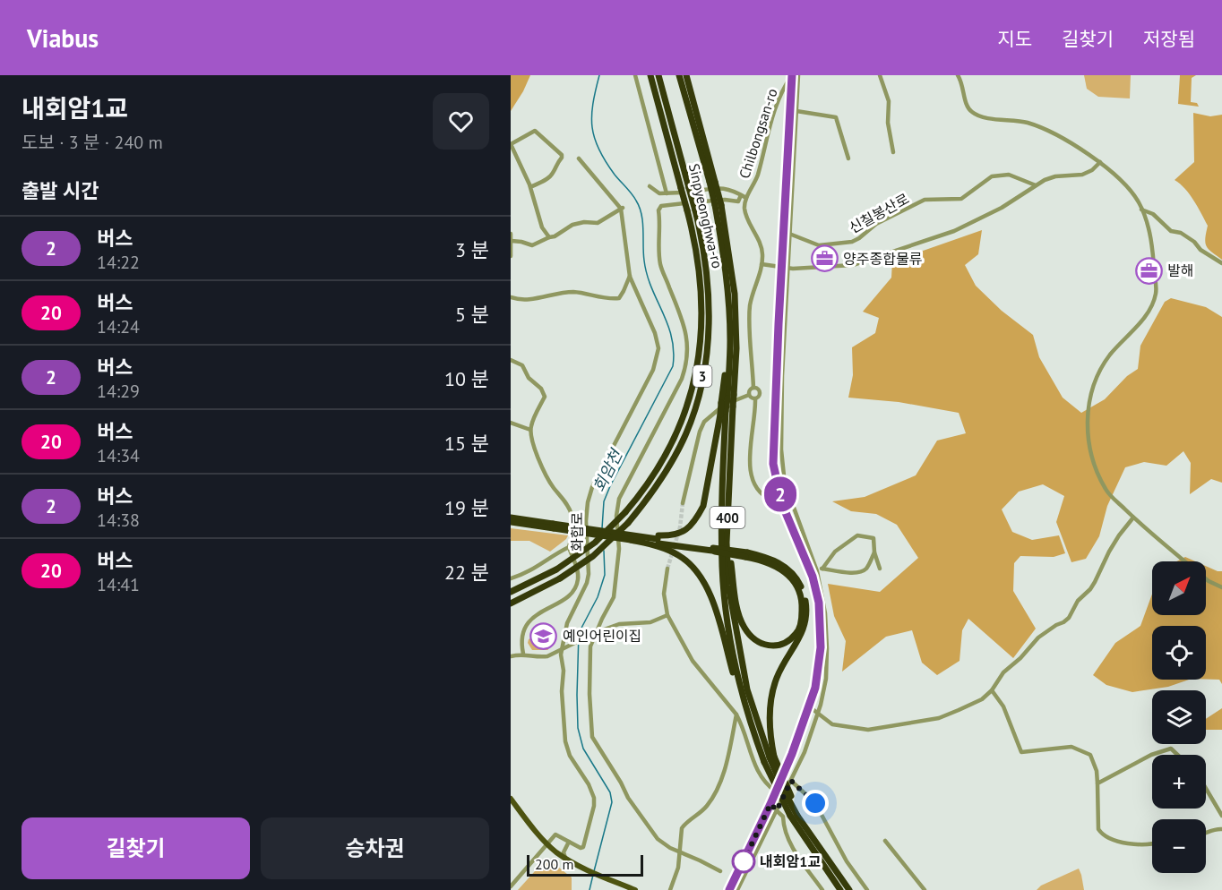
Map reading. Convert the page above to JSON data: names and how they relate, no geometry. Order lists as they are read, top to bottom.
{
  "streets": {
    "highway": ["Sinpyeonghwa-ro", "3", "400"],
    "street": ["Chilbongsan-ro", "신칠봉산로", "화합로"]
  },
  "water": ["회암천"],
  "places": {
    "office": ["양주종합물류", "발해"],
    "school or university": ["예인어린이집"],
    "other": ["내회암1교"]
  },
  "lines": ["bus line 2"],
  "scale_bar": "200 m",
  "north": "top right",
  "page": {
    "header": "Viabus",
    "nav": ["지도", "길찾기", "저장됨"],
    "heading": [
      ["내회암1교", "도보 · 3 분 · 240 m"],
      "출발 시간"
    ],
    "on_map": "2",
    "list": [
      {
        "mark": "2",
        "name": "버스",
        "note": "14:22",
        "value": "3 분"
      },
      {
        "mark": "20",
        "name": "버스",
        "note": "14:24",
        "value": "5 분"
      },
      {
        "mark": "2",
        "name": "버스",
        "note": "14:29",
        "value": "10 분"
      },
      {
        "mark": "20",
        "name": "버스",
        "note": "14:34",
        "value": "15 분"
      },
      {
        "mark": "2",
        "name": "버스",
        "note": "14:38",
        "value": "19 분"
      },
      {
        "mark": "20",
        "name": "버스",
        "note": "14:41",
        "value": "22 분"
      }
    ],
    "map_buttons": ["+", "−"],
    "buttons": ["길찾기", "승차권"],
    "scale": "200 m"
  }
}
